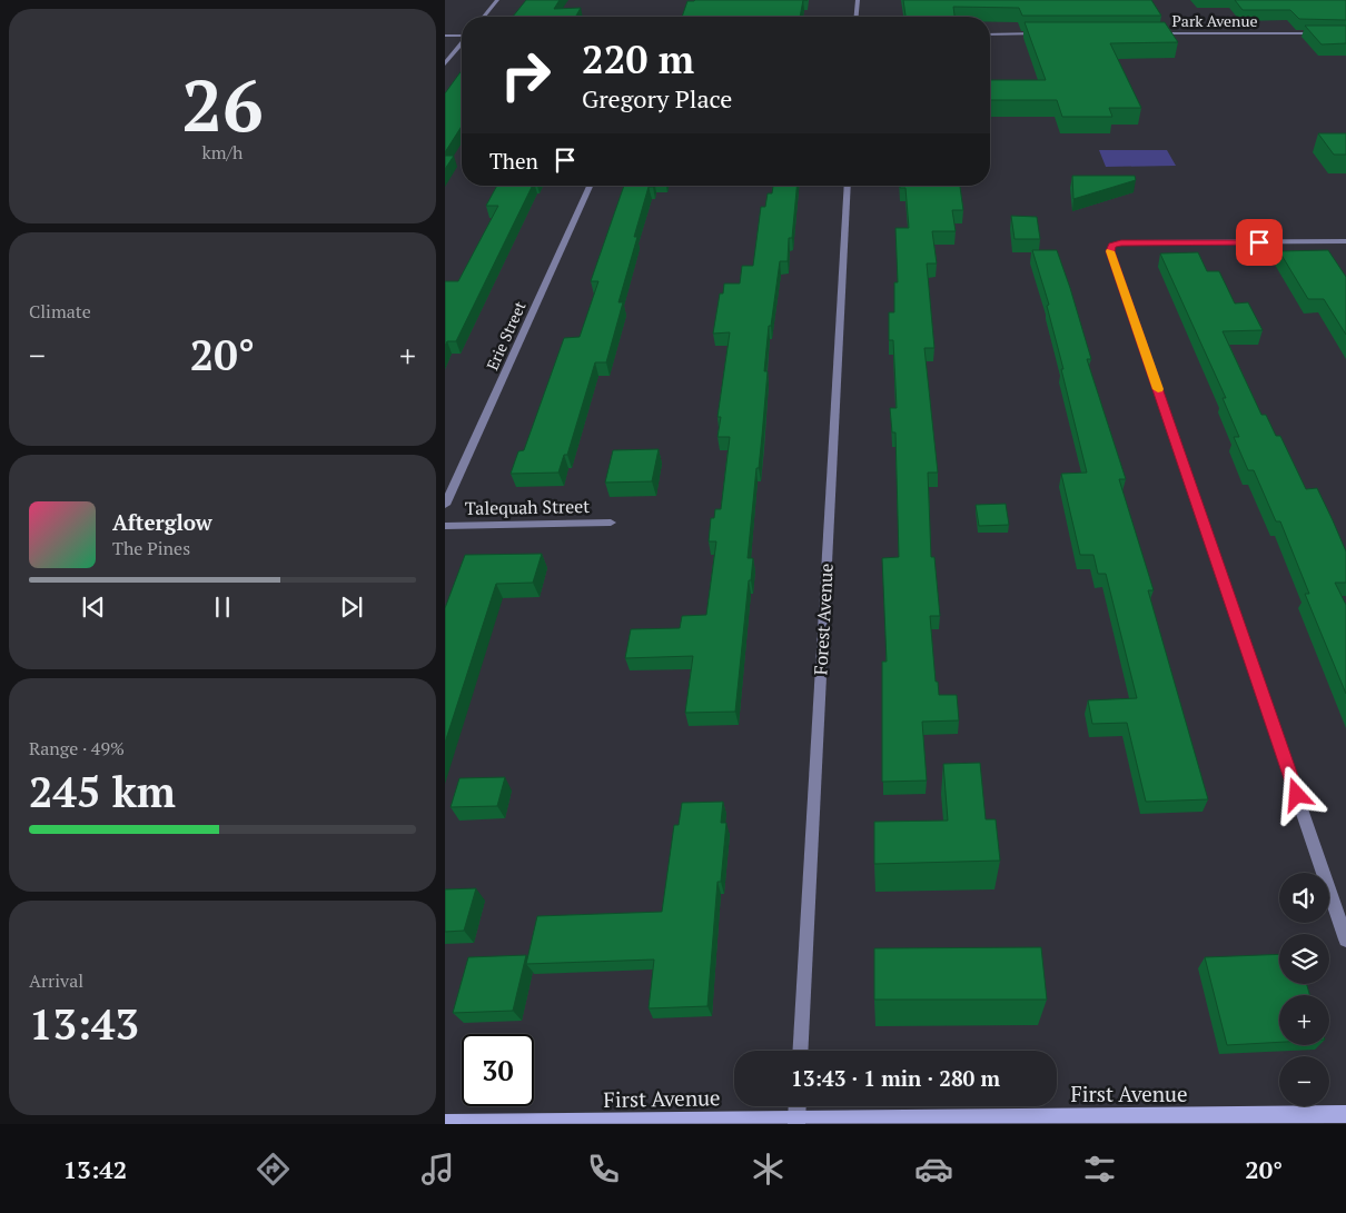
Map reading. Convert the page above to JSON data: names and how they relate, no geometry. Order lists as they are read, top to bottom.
{
  "streets": {
    "main road": ["First Avenue"],
    "street": [
      "Park Avenue",
      "Erie Street",
      "Talequah Street",
      "Forest Avenue"
    ]
  },
  "page": {
    "tile": [
      ["26", "km/h"],
      "Climate",
      ["Range · 49%", "245 km"],
      ["Arrival", "13:43"]
    ],
    "turn": ["220 m", "Gregory Place"],
    "then": "Then",
    "heat": ["−", "20°", "+"],
    "song": ["Afterglow", "The Pines"],
    "map_buttons": ["+", "−"],
    "limit": "30",
    "trip": "13:43 · 1 min · 280 m",
    "tabs": ["13:42", "20°"]
  }
}
